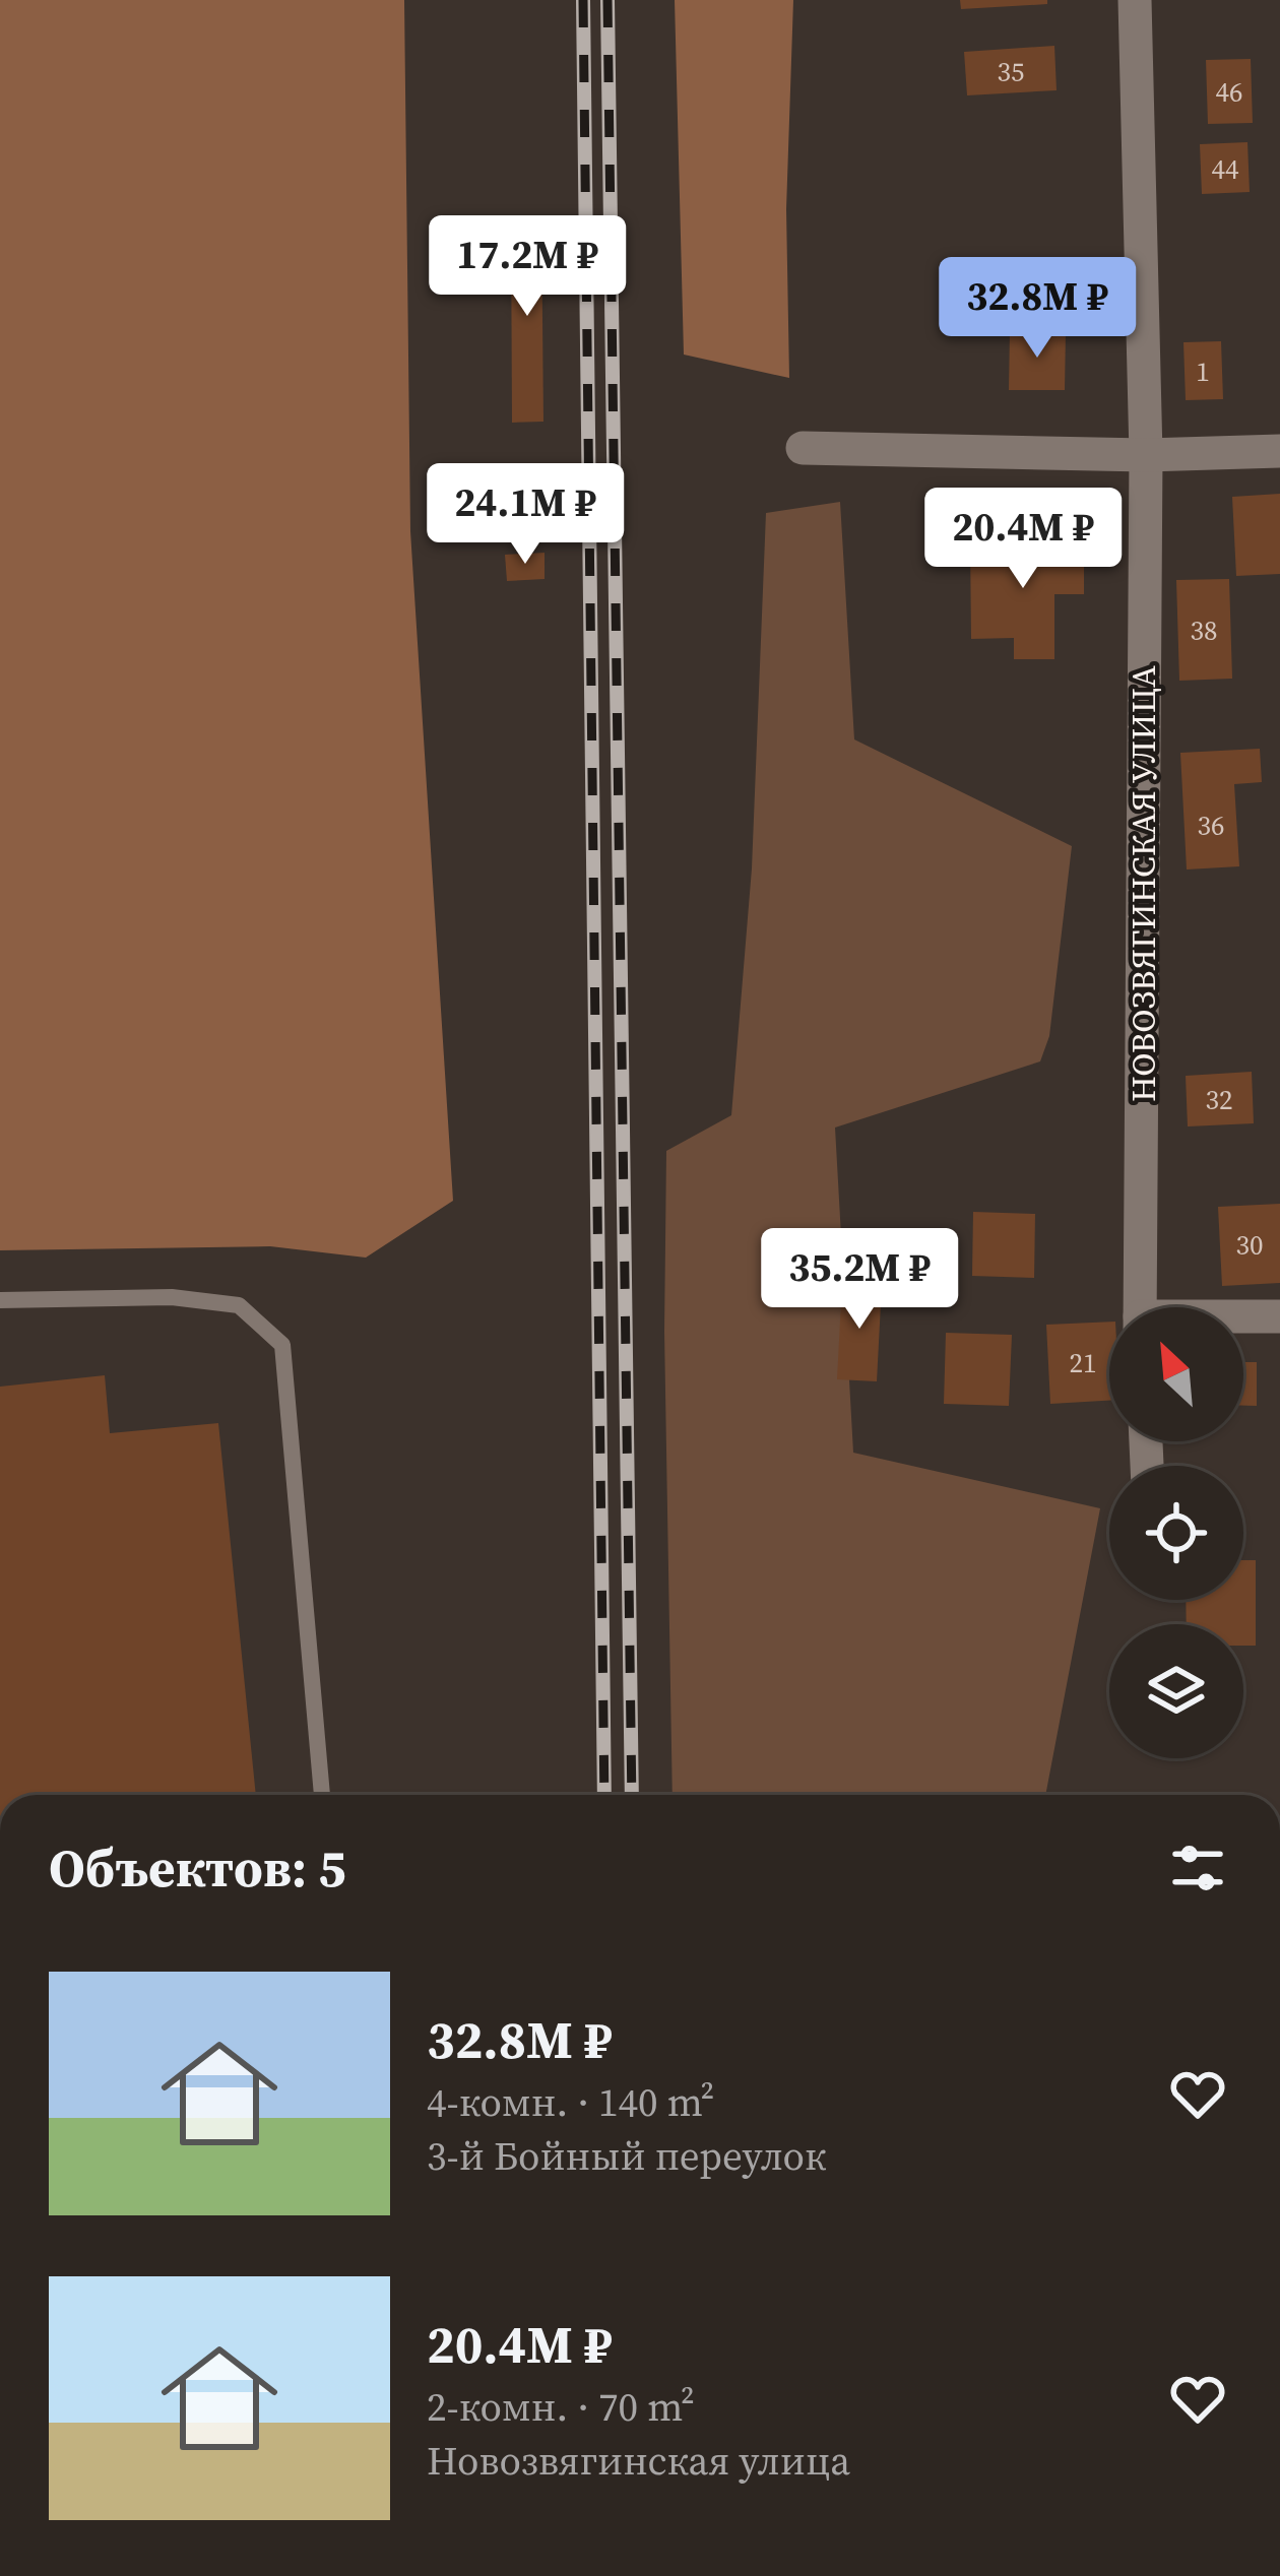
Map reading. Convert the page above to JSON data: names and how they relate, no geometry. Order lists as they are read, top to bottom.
{
  "streets": {
    "street": ["НОВОЗВЯГИНСКАЯ УЛИЦА"]
  },
  "house_numbers": [
    "35",
    "46",
    "44",
    "1",
    "38",
    "36",
    "32",
    "30",
    "21"
  ],
  "north": "top left",
  "page": {
    "price": [
      "17.2M ₽",
      "32.8M ₽",
      "24.1M ₽",
      "20.4M ₽",
      "35.2M ₽"
    ],
    "heading": "Объектов: 5",
    "list": [
      {
        "name": "32.8M ₽",
        "note": "4-комн. · 140 m² · 3-й Бойный переулок"
      },
      {
        "name": "20.4M ₽",
        "note": "2-комн. · 70 m² · Новозвягинская улица"
      }
    ]
  }
}
